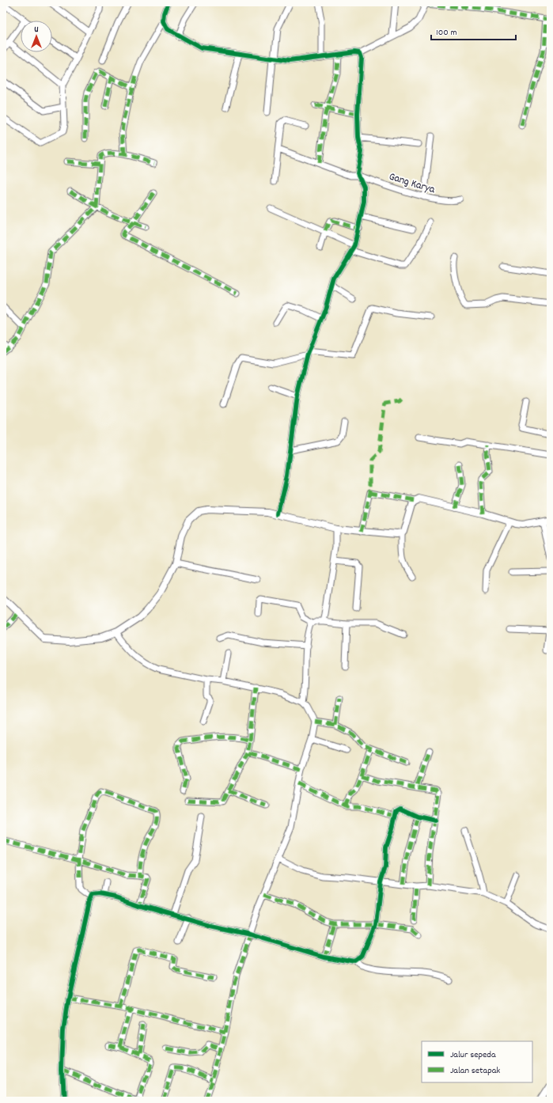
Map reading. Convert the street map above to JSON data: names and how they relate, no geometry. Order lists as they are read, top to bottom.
{
  "streets": {
    "street": ["Gang Karya"]
  },
  "legend": ["Jalur sepeda", "Jalan setapak"],
  "scale_bar": "100 m",
  "north": "top"
}
